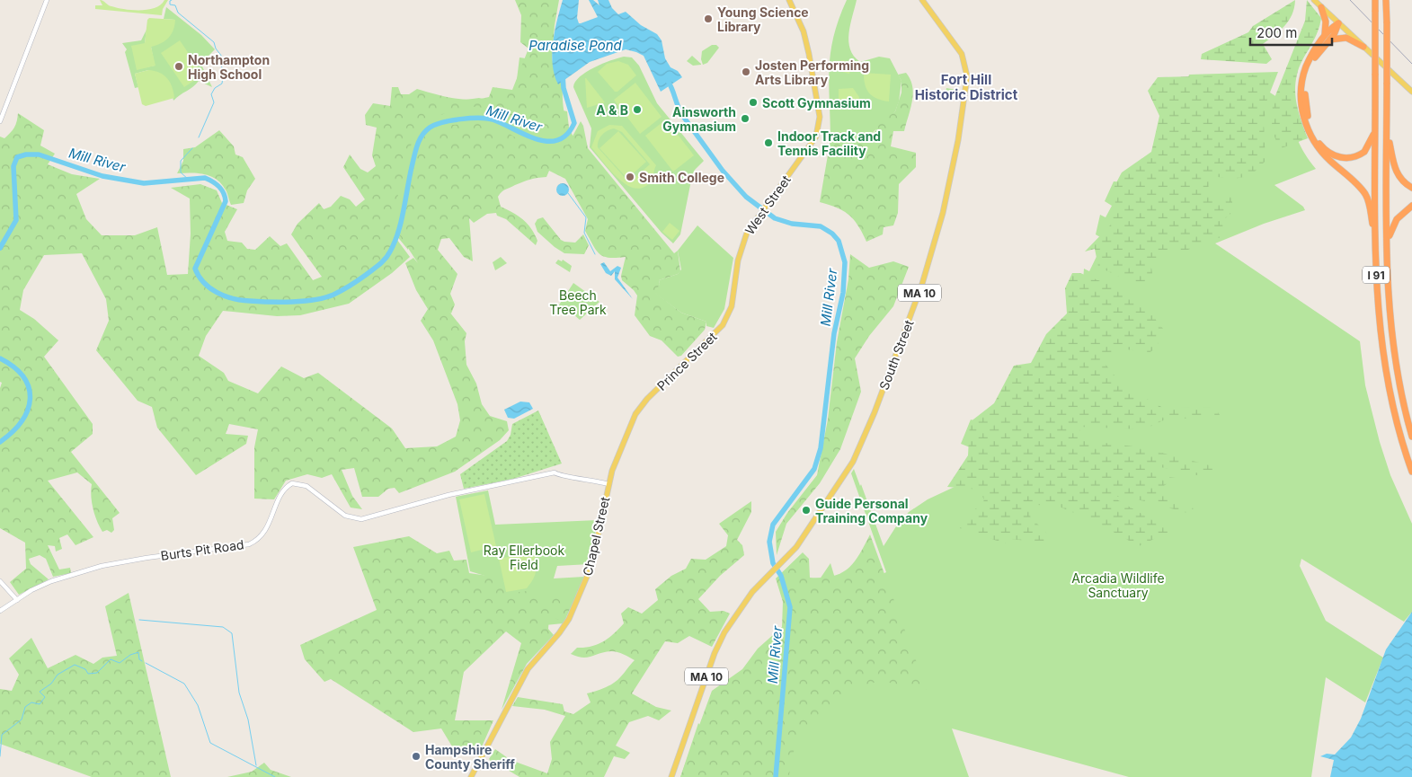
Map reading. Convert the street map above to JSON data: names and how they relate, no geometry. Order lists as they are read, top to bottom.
{
  "streets": {
    "highway": ["I 91"],
    "main road": [
      "West Street",
      "MA 10",
      "South Street",
      "Prince Street",
      "Chapel Street"
    ],
    "street": ["Burts Pit Road"]
  },
  "crossings": [
    ["West Street", "Prince Street"],
    ["Prince Street", "Chapel Street"],
    ["Chapel Street", "Burts Pit Road"]
  ],
  "districts": ["Fort Hill Historic District"],
  "water": ["Paradise Pond", "Mill River"],
  "parks": ["Beech Tree Park", "Ray Ellerbook Field", "Arcadia Wildlife Sanctuary"],
  "places": [
    "Young Science Library",
    "Northampton High School",
    "Josten Performing Arts Library",
    "Scott Gymnasium",
    "A & B",
    "Ainsworth Gymnasium",
    "Indoor Track and Tennis Facility",
    "Smith College",
    "Guide Personal Training Company",
    "Hampshire County Sheriff"
  ],
  "scale_bar": "200 m"
}
